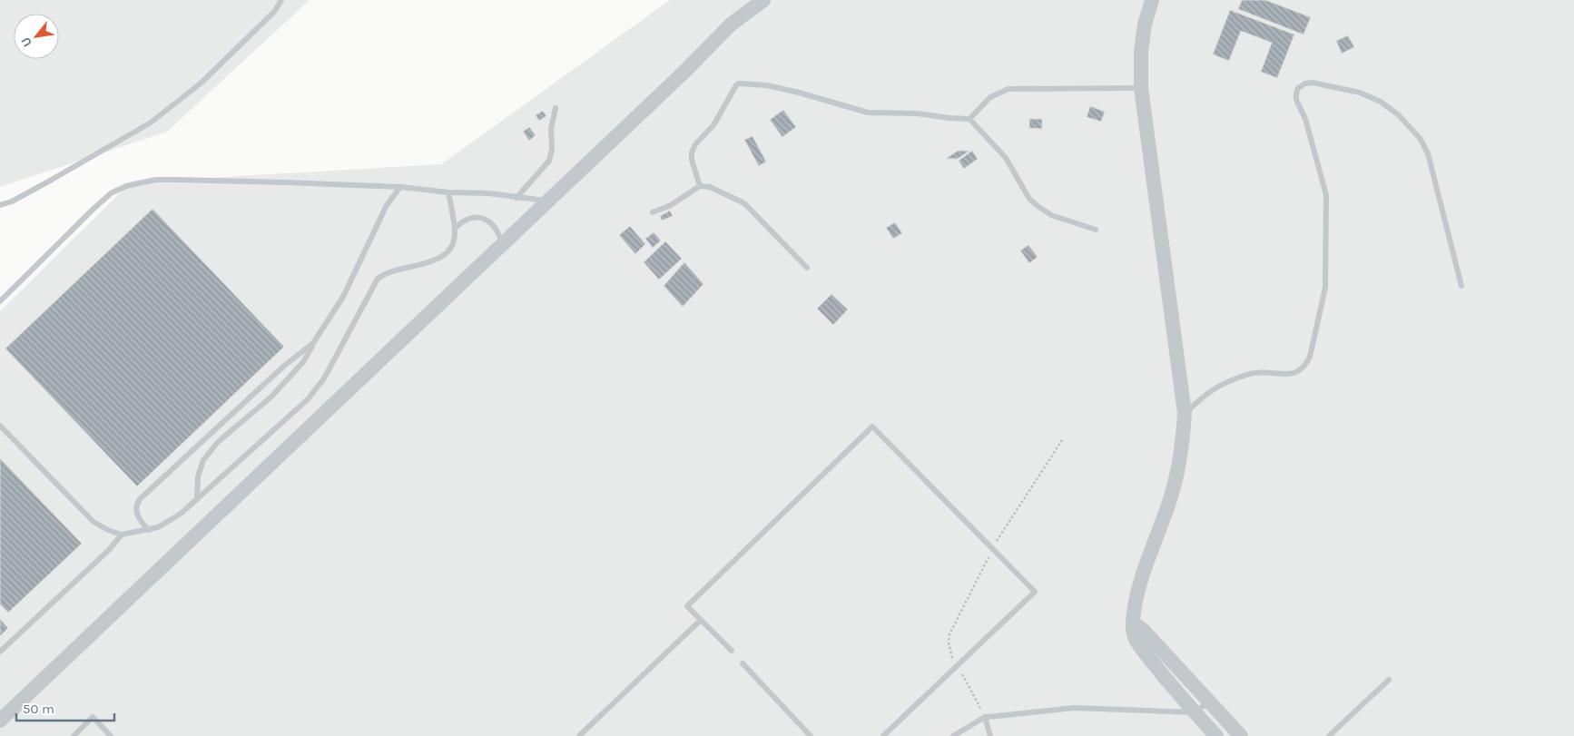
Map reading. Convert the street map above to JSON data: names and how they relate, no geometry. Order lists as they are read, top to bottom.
{
  "scale_bar": "50 m",
  "north": "bottom left"
}
